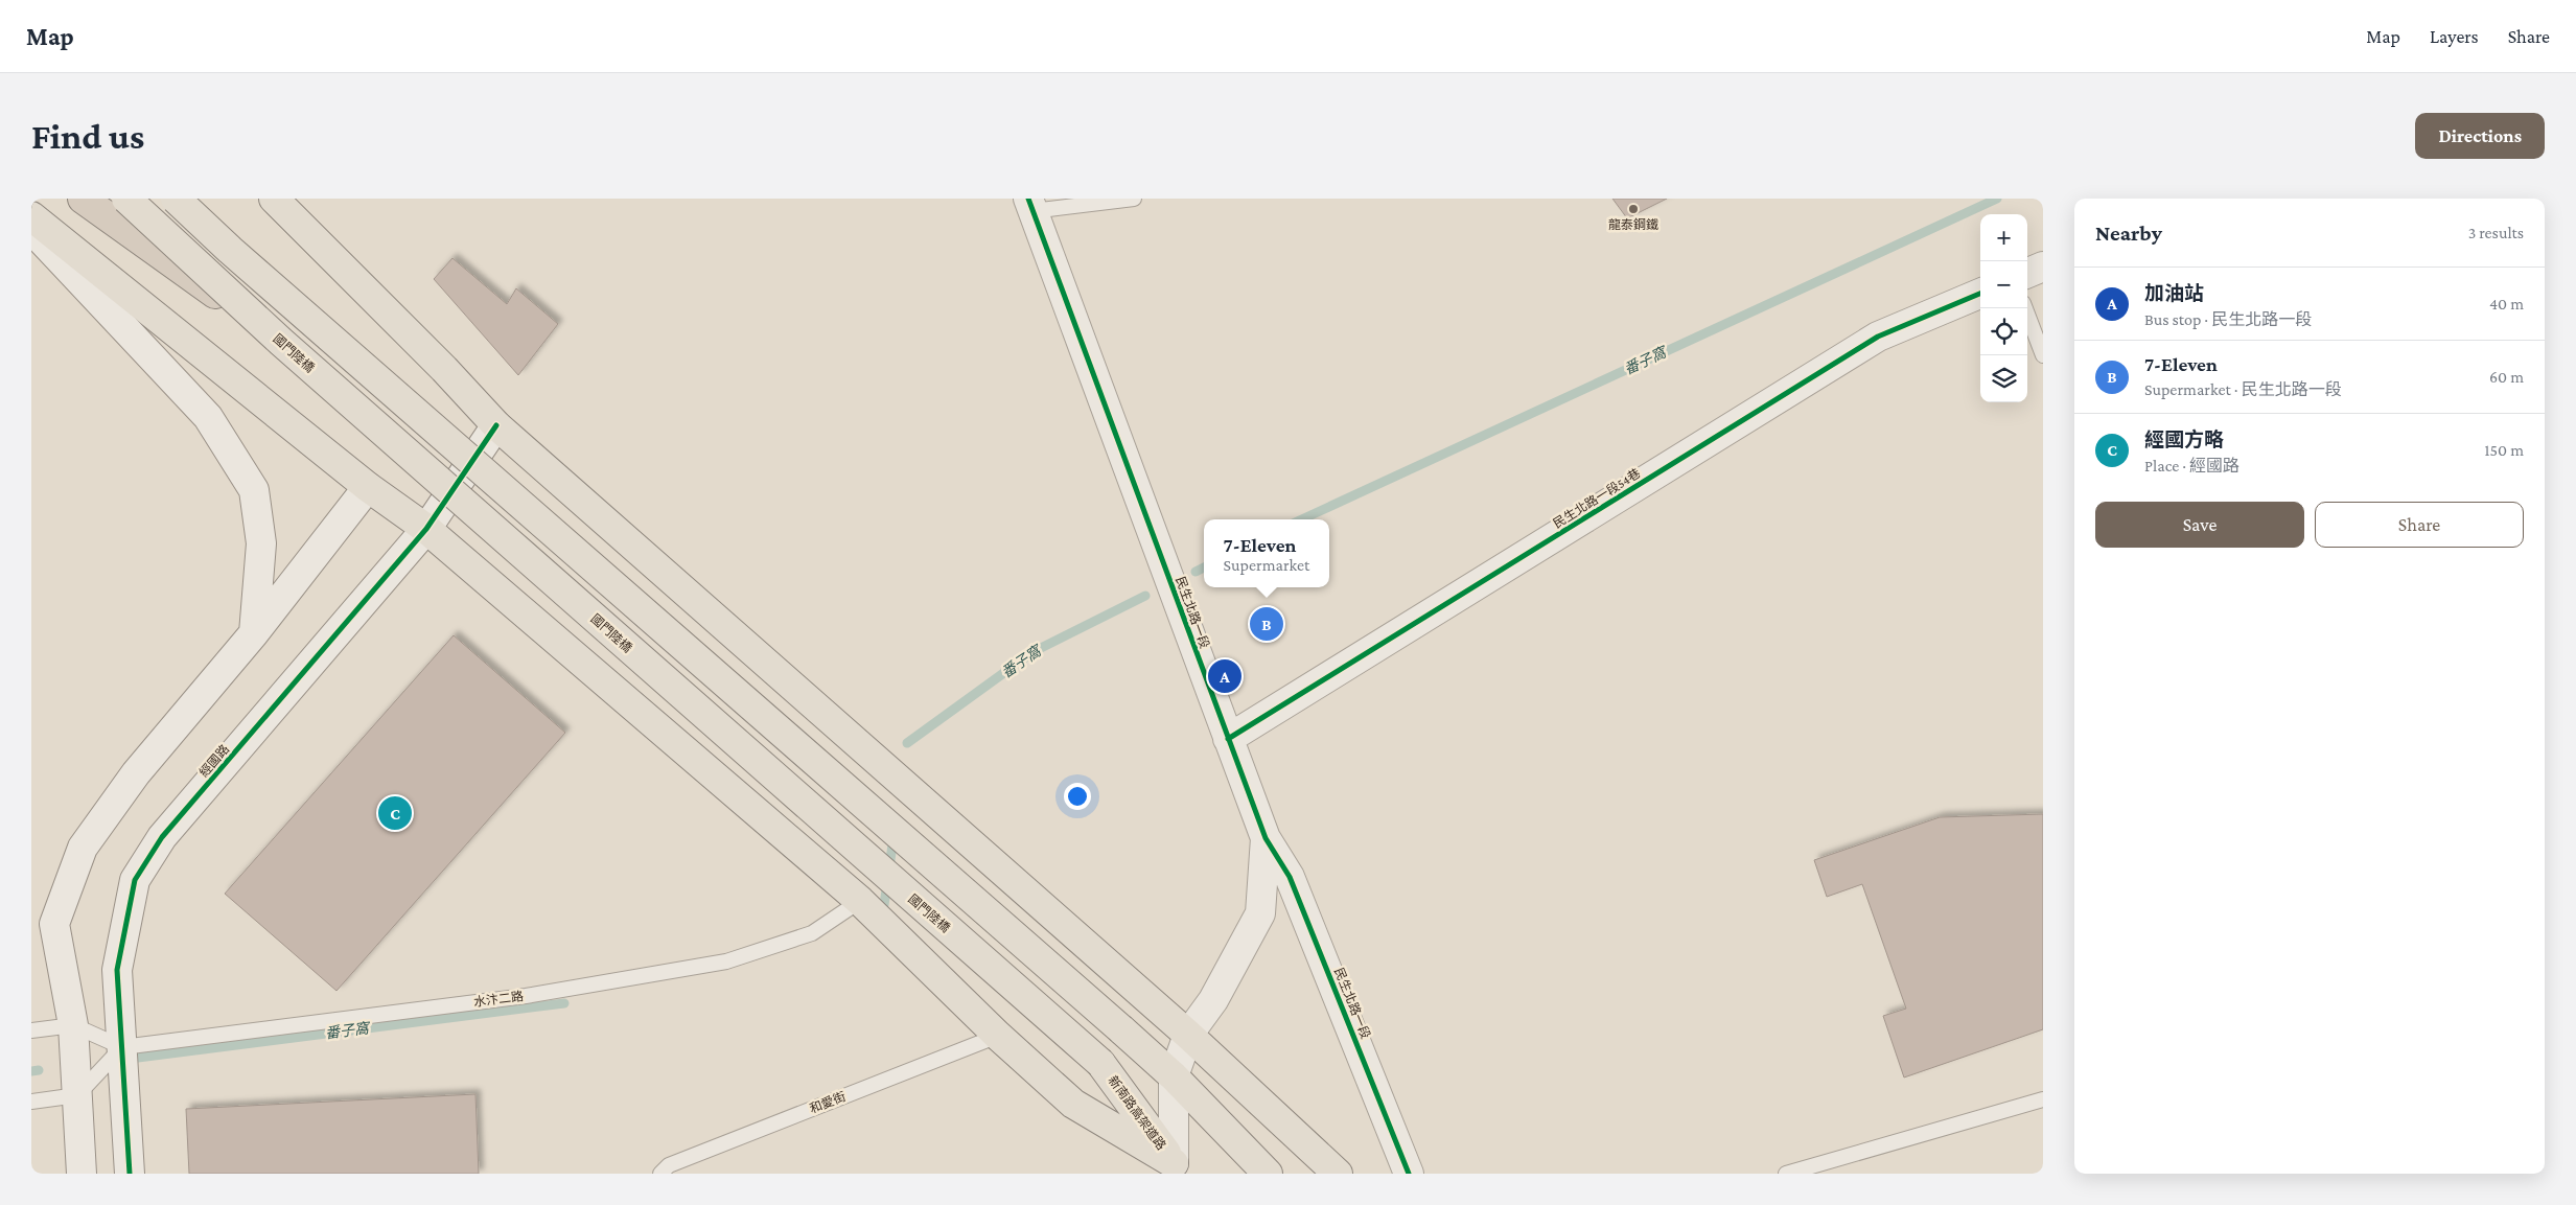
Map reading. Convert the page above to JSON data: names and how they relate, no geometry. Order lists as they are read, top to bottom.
{
  "streets": {
    "main road": ["國門陸橋", "新南路高架道路"],
    "street": ["民生北路一段54巷", "民生北路一段", "經國路"],
    "lane": ["水汴二路", "和愛街"]
  },
  "crossings": [
    ["國門陸橋", "新南路高架道路"],
    ["民生北路一段54巷", "民生北路一段"],
    ["民生北路一段", "新南路高架道路"],
    ["經國路", "水汴二路"]
  ],
  "water": ["番子窩"],
  "places": ["龍泰鋼鐵"],
  "page": {
    "header": "Map",
    "nav": ["Map", "Layers", "Share"],
    "buttons": [
      "Directions",
      ["Save", "Share"]
    ],
    "title": "Find us",
    "heading": ["Nearby", "3 results"],
    "map_buttons": ["+", "−"],
    "list": [
      {
        "mark": "A",
        "name": "加油站",
        "note": "Bus stop · 民生北路一段",
        "value": "40 m"
      },
      {
        "mark": "B",
        "name": "7-Eleven",
        "note": "Supermarket · 民生北路一段",
        "value": "60 m"
      },
      {
        "mark": "C",
        "name": "經國方略",
        "note": "Place · 經國路",
        "value": "150 m"
      }
    ],
    "popup": ["7-Eleven", "Supermarket"],
    "pins": ["B", "A", "C"]
  }
}
